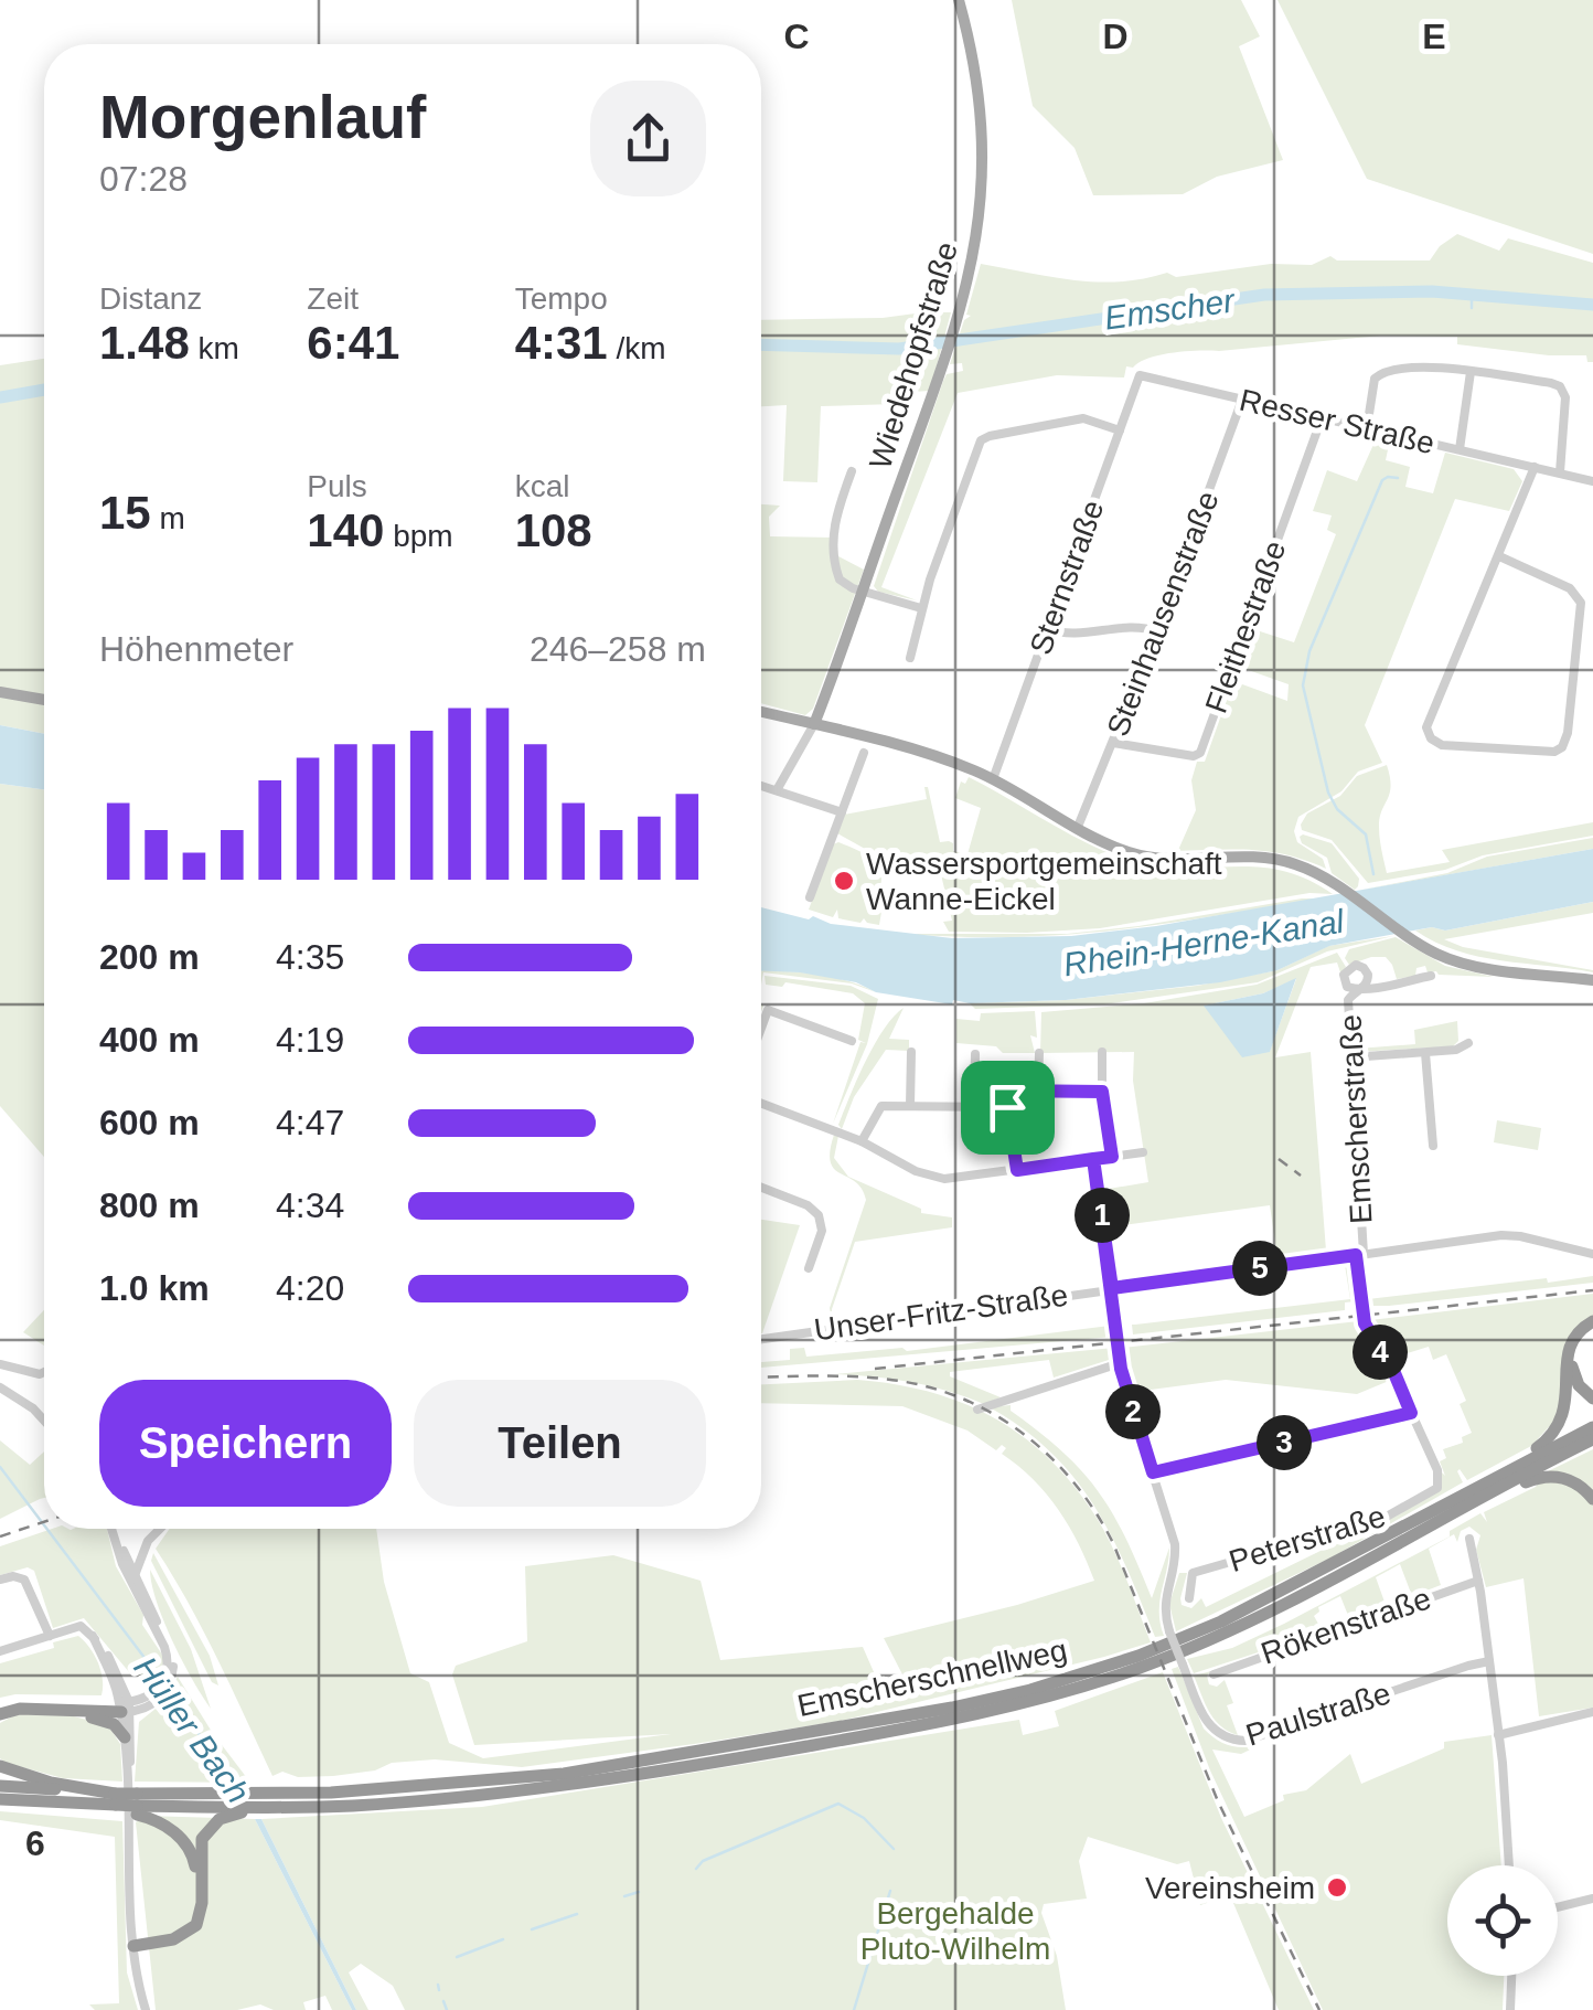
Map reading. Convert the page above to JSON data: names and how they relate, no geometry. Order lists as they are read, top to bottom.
{
  "streets": {
    "highway": ["Emscherschnellweg"],
    "main road": ["Wiedehopfstraße"],
    "street": [
      "Resser Straße",
      "Sternstraße",
      "Steinhausenstraße",
      "Fleithestraße",
      "Emscherstraße",
      "Unser-Fritz-Straße",
      "Peterstraße",
      "Rökenstraße",
      "Paulstraße"
    ]
  },
  "crossings": [
    ["Resser Straße", "Sternstraße"],
    ["Resser Straße", "Steinhausenstraße"],
    ["Resser Straße", "Fleithestraße"],
    ["Steinhausenstraße", "Fleithestraße"],
    ["Emscherstraße", "Unser-Fritz-Straße"],
    ["Emscherstraße", "Peterstraße"],
    ["Unser-Fritz-Straße", "Paulstraße"]
  ],
  "water": ["Emscher", "Rhein-Herne-Kanal", "Hüller Bach"],
  "parks": ["Bergehalde Pluto-Wilhelm"],
  "places": ["Wassersportgemeinschaft Wanne-Eickel", "Vereinsheim"],
  "page": {
    "heading": ["Morgenlauf", "07:28"],
    "stats": [
      ["Distanz", "1.48 km"],
      ["Zeit", "6:41"],
      ["Tempo", "4:31 /km"],
      ["15 m"],
      ["Puls", "140 bpm"],
      ["kcal", "108"]
    ],
    "chart": ["Höhenmeter", "246–258 m"],
    "list": [
      {
        "name": "200 m",
        "note": "4:35"
      },
      {
        "name": "400 m",
        "note": "4:19"
      },
      {
        "name": "600 m",
        "note": "4:47"
      },
      {
        "name": "800 m",
        "note": "4:34"
      },
      {
        "name": "1.0 km",
        "note": "4:20"
      }
    ],
    "pins": [
      "1",
      "5",
      "4",
      "2",
      "3"
    ],
    "buttons": ["Speichern", "Teilen"]
  },
  "grid": {
    "columns": ["C", "D", "E"],
    "rows": ["6"]
  }
}
